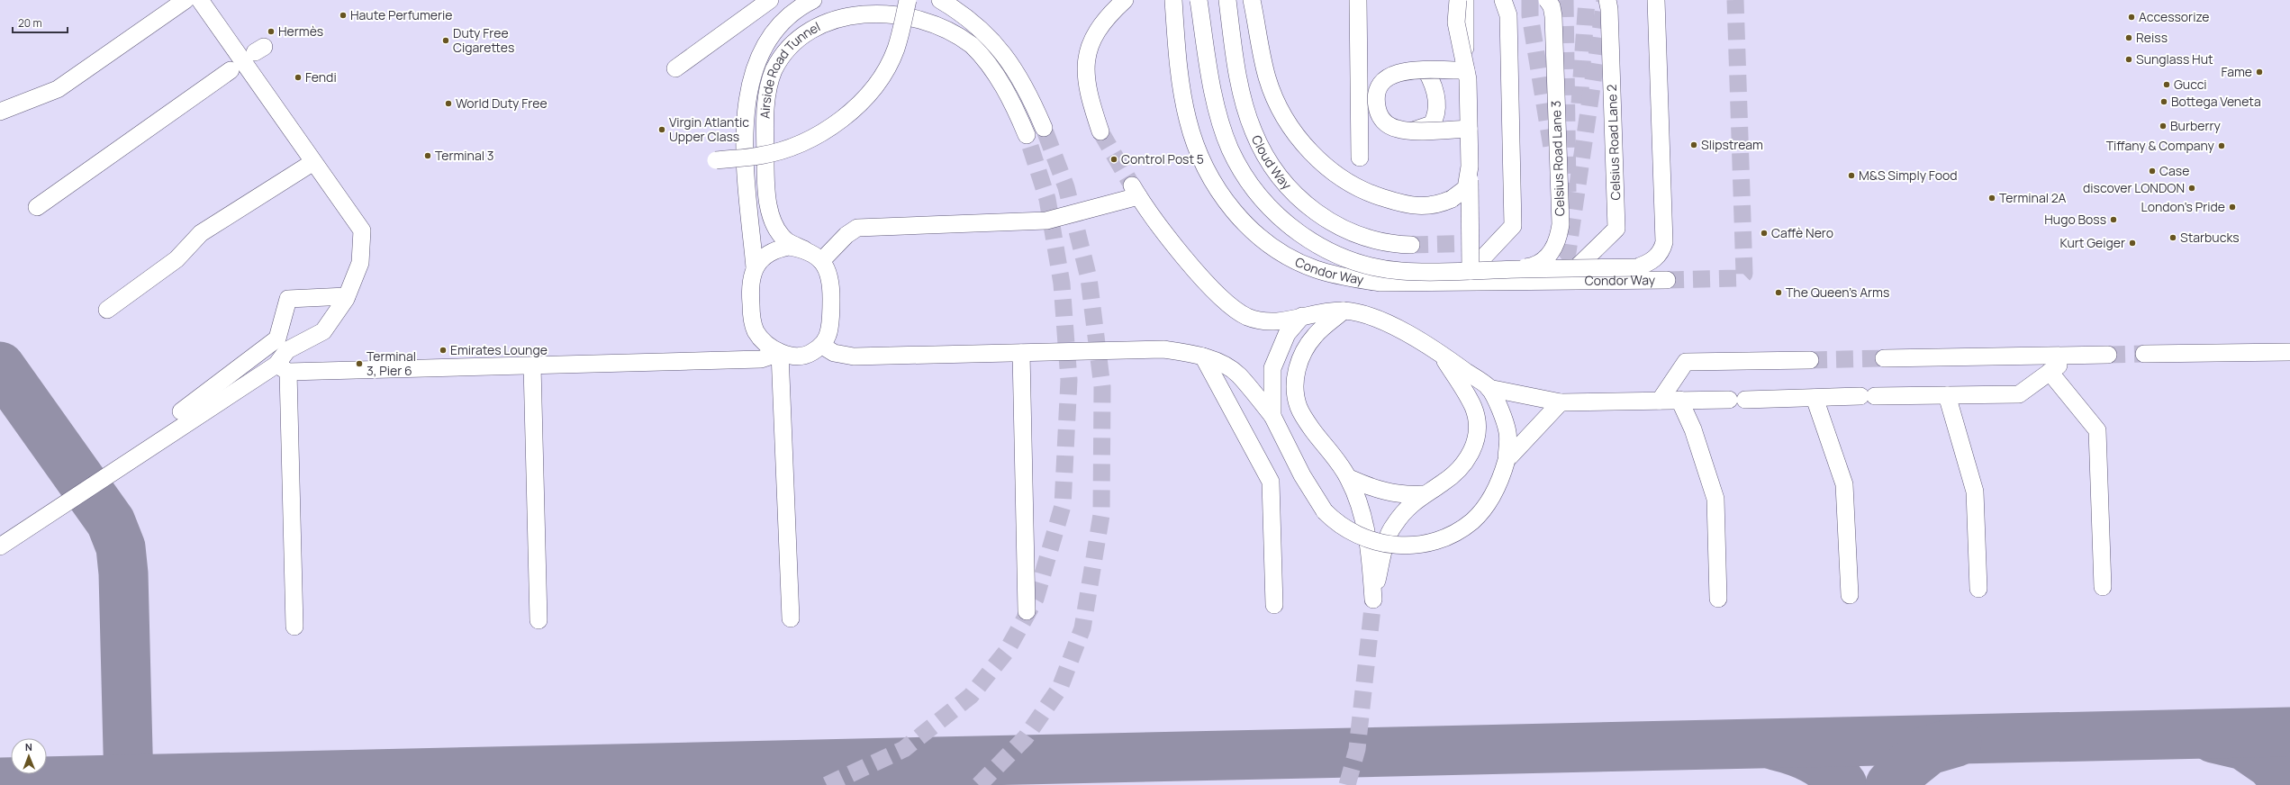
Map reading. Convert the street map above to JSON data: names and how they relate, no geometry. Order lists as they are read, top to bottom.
{
  "streets": {
    "street": [
      "Airside Road Tunnel",
      "Celsius Road Lane 2",
      "Celsius Road Lane 3",
      "Cloud Way",
      "Condor Way"
    ]
  },
  "places": [
    "Haute Perfumerie",
    "Accessorize",
    "Hermès",
    "Reiss",
    "Duty Free Cigarettes",
    "Sunglass Hut",
    "Fame",
    "Fendi",
    "Gucci",
    "Bottega Veneta",
    "World Duty Free",
    "Burberry",
    "Virgin Atlantic Upper Class",
    "Slipstream",
    "Tiffany & Company",
    "Terminal 3",
    "Control Post 5",
    "Case",
    "M&S Simply Food",
    "discover LONDON",
    "Terminal 2A",
    "London's Pride",
    "Hugo Boss",
    "Caffè Nero",
    "Starbucks",
    "Kurt Geiger",
    "The Queen's Arms",
    "Emirates Lounge",
    "Terminal 3, Pier 6"
  ],
  "scale_bar": "20 m",
  "north": "top"
}
